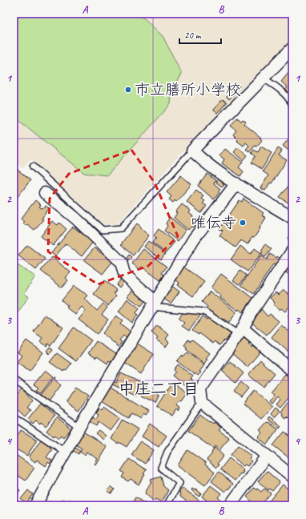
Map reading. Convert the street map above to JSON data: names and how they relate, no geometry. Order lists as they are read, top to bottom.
{
  "districts": ["中庄二丁目"],
  "places": ["市立膳所小学校", "唯伝寺"],
  "scale_bar": "20 m",
  "grid": {
    "columns": ["A", "B"],
    "rows": [
      "1",
      "2",
      "3",
      "4"
    ]
  }
}
